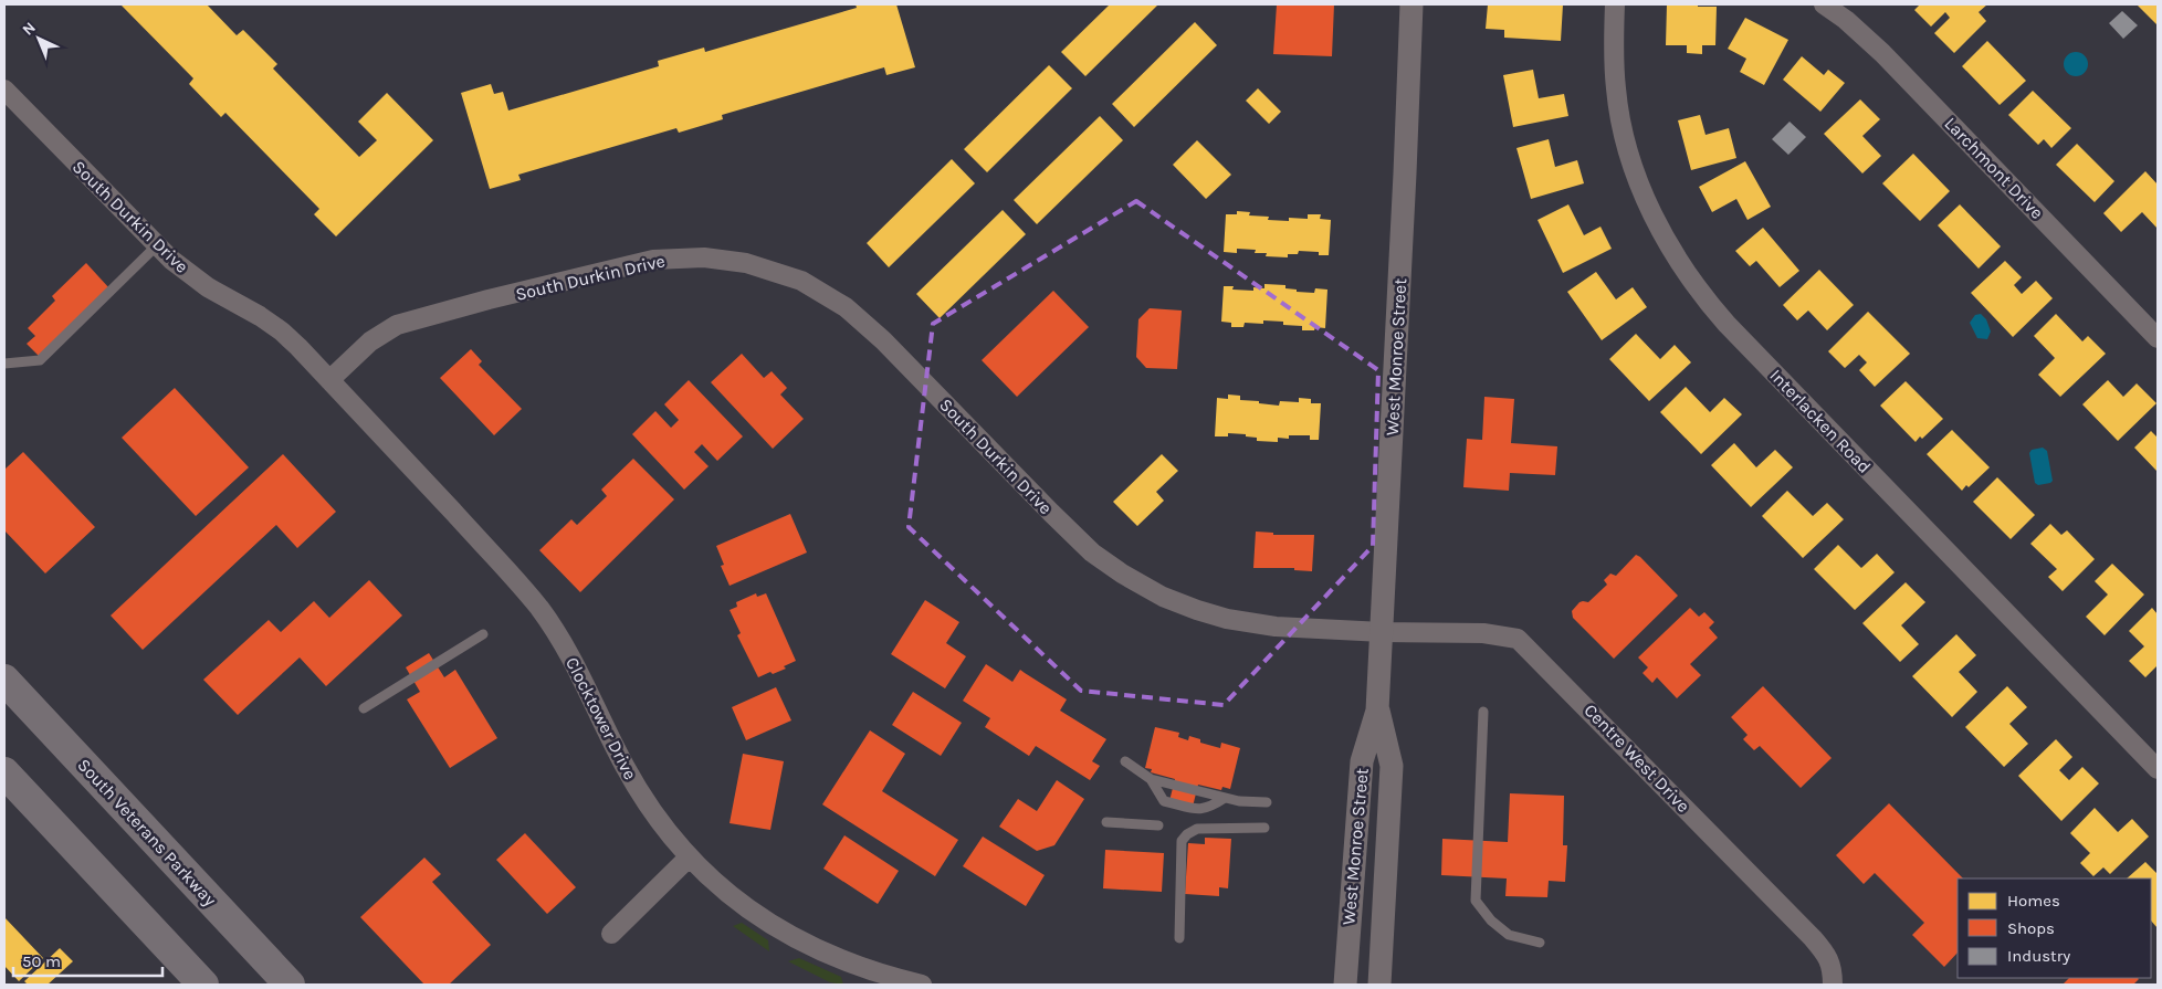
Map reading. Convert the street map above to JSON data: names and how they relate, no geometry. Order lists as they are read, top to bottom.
{
  "streets": {
    "highway": ["South Veterans Parkway"],
    "street": [
      "Larchmont Drive",
      "South Durkin Drive",
      "West Monroe Street",
      "Interlacken Road",
      "Clocktower Drive",
      "Centre West Drive"
    ]
  },
  "crossings": [
    ["South Durkin Drive", "West Monroe Street"],
    ["South Durkin Drive", "Clocktower Drive"],
    ["South Durkin Drive", "Centre West Drive"],
    ["West Monroe Street", "Centre West Drive"]
  ],
  "legend": ["Homes", "Shops", "Industry"],
  "scale_bar": "50 m",
  "north": "top left"
}
